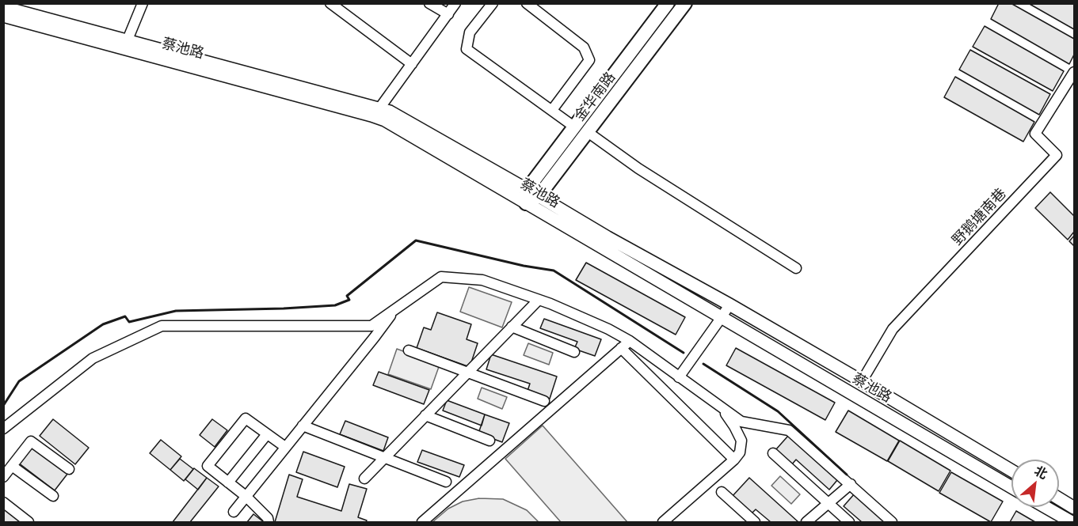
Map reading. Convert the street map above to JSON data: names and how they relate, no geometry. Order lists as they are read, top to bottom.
{
  "streets": {
    "main road": ["金华南路"],
    "street": ["蔡池路", "野鹅塘南巷"]
  },
  "crossings": [
    ["蔡池路", "金华南路"],
    ["蔡池路", "野鹅塘南巷"]
  ],
  "north": "top right"
}
